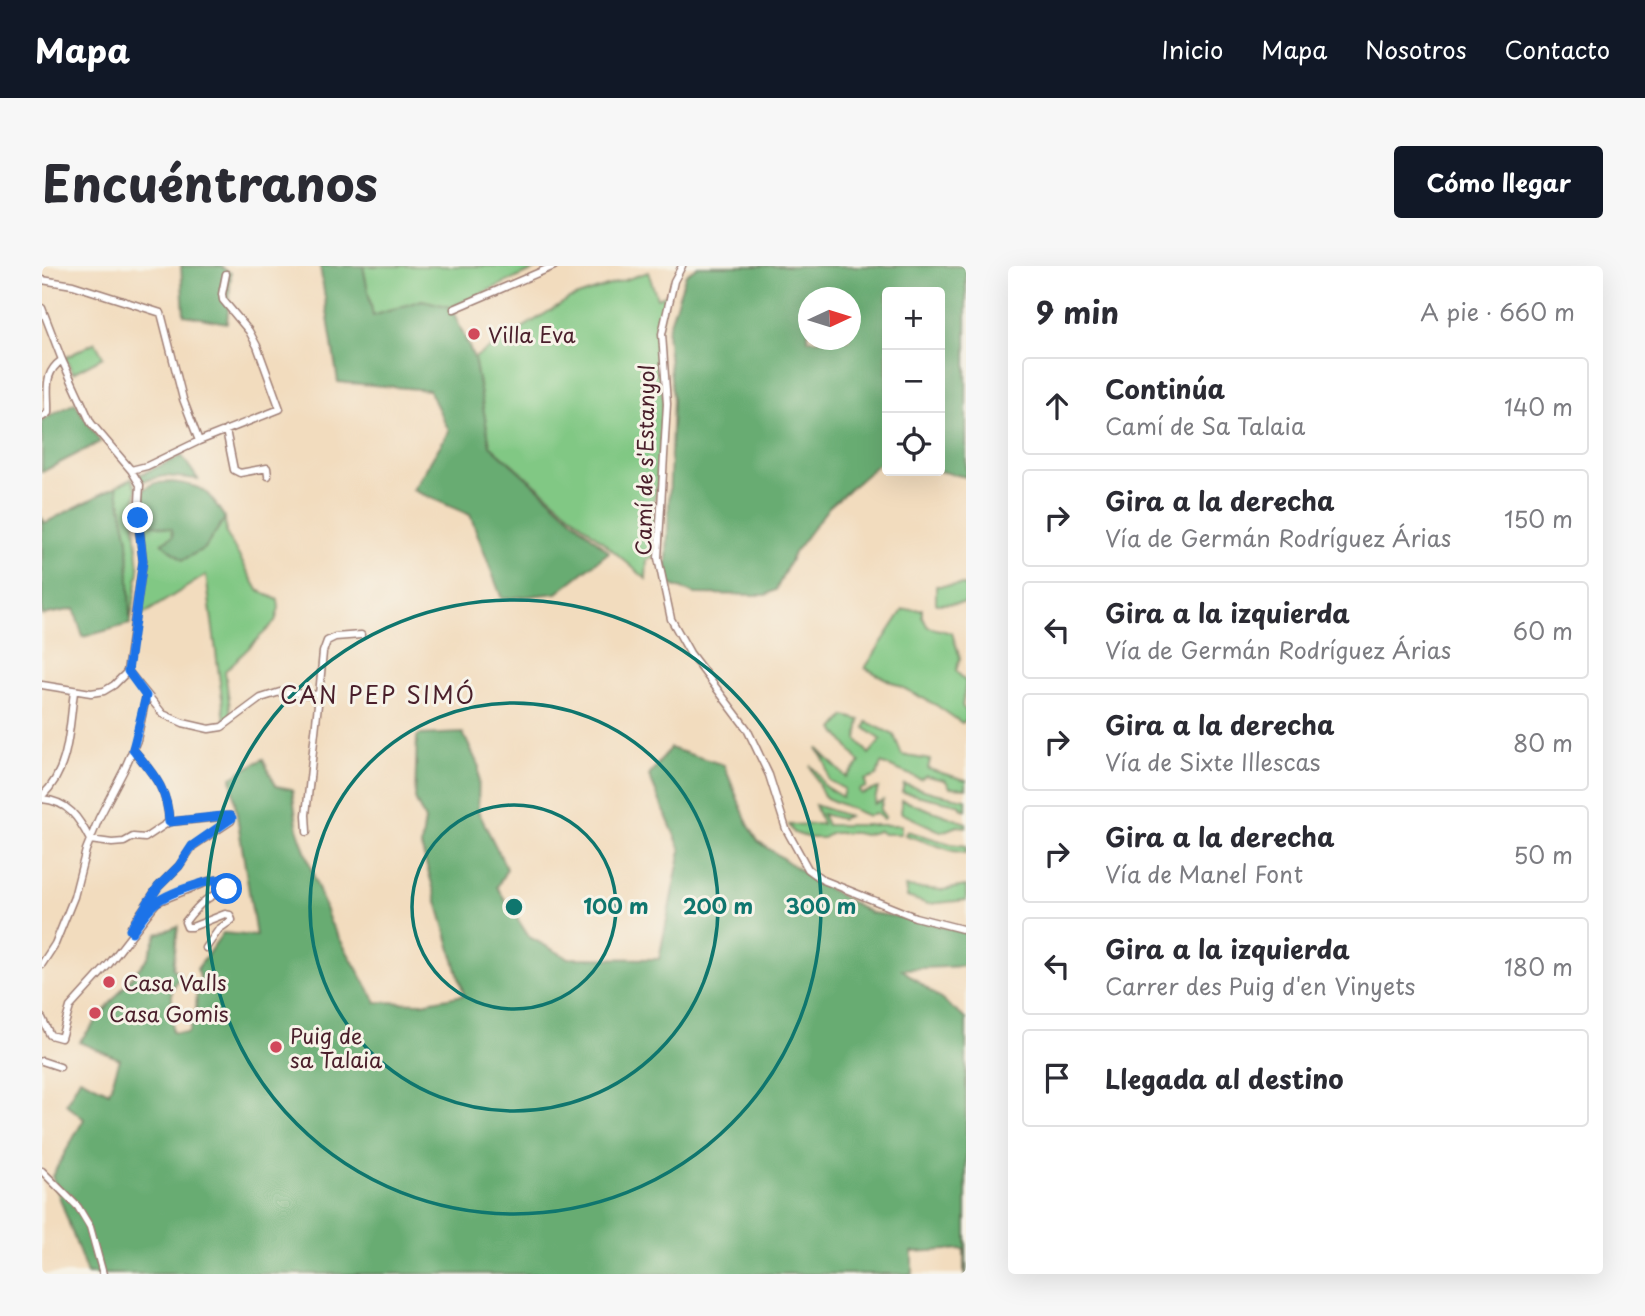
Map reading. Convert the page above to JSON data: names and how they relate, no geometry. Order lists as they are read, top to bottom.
{
  "streets": {
    "street": ["Camí de s'Estanyol"]
  },
  "districts": ["CAN PEP SIMÓ"],
  "places": [
    "Villa Eva",
    "Casa Valls",
    "Casa Gomis",
    "Puig de sa Talaia"
  ],
  "north": "right",
  "page": {
    "header": "Mapa",
    "nav": [
      "Inicio",
      "Mapa",
      "Nosotros",
      "Contacto"
    ],
    "title": "Encuéntranos",
    "buttons": "Cómo llegar",
    "heading": ["9 min", "A pie · 660 m"],
    "map_buttons": ["+", "−"],
    "list": [
      ["Continúa", "Camí de Sa Talaia", "140 m"],
      ["Gira a la derecha", "Vía de Germán Rodríguez Árias", "150 m"],
      ["Gira a la izquierda", "Vía de Germán Rodríguez Árias", "60 m"],
      ["Gira a la derecha", "Vía de Sixte Illescas", "80 m"],
      ["Gira a la derecha", "Vía de Manel Font", "50 m"],
      ["Gira a la izquierda", "Carrer des Puig d'en Vinyets", "180 m"],
      "Llegada al destino"
    ]
  },
  "rings": ["100 m", "200 m", "300 m"]
}
